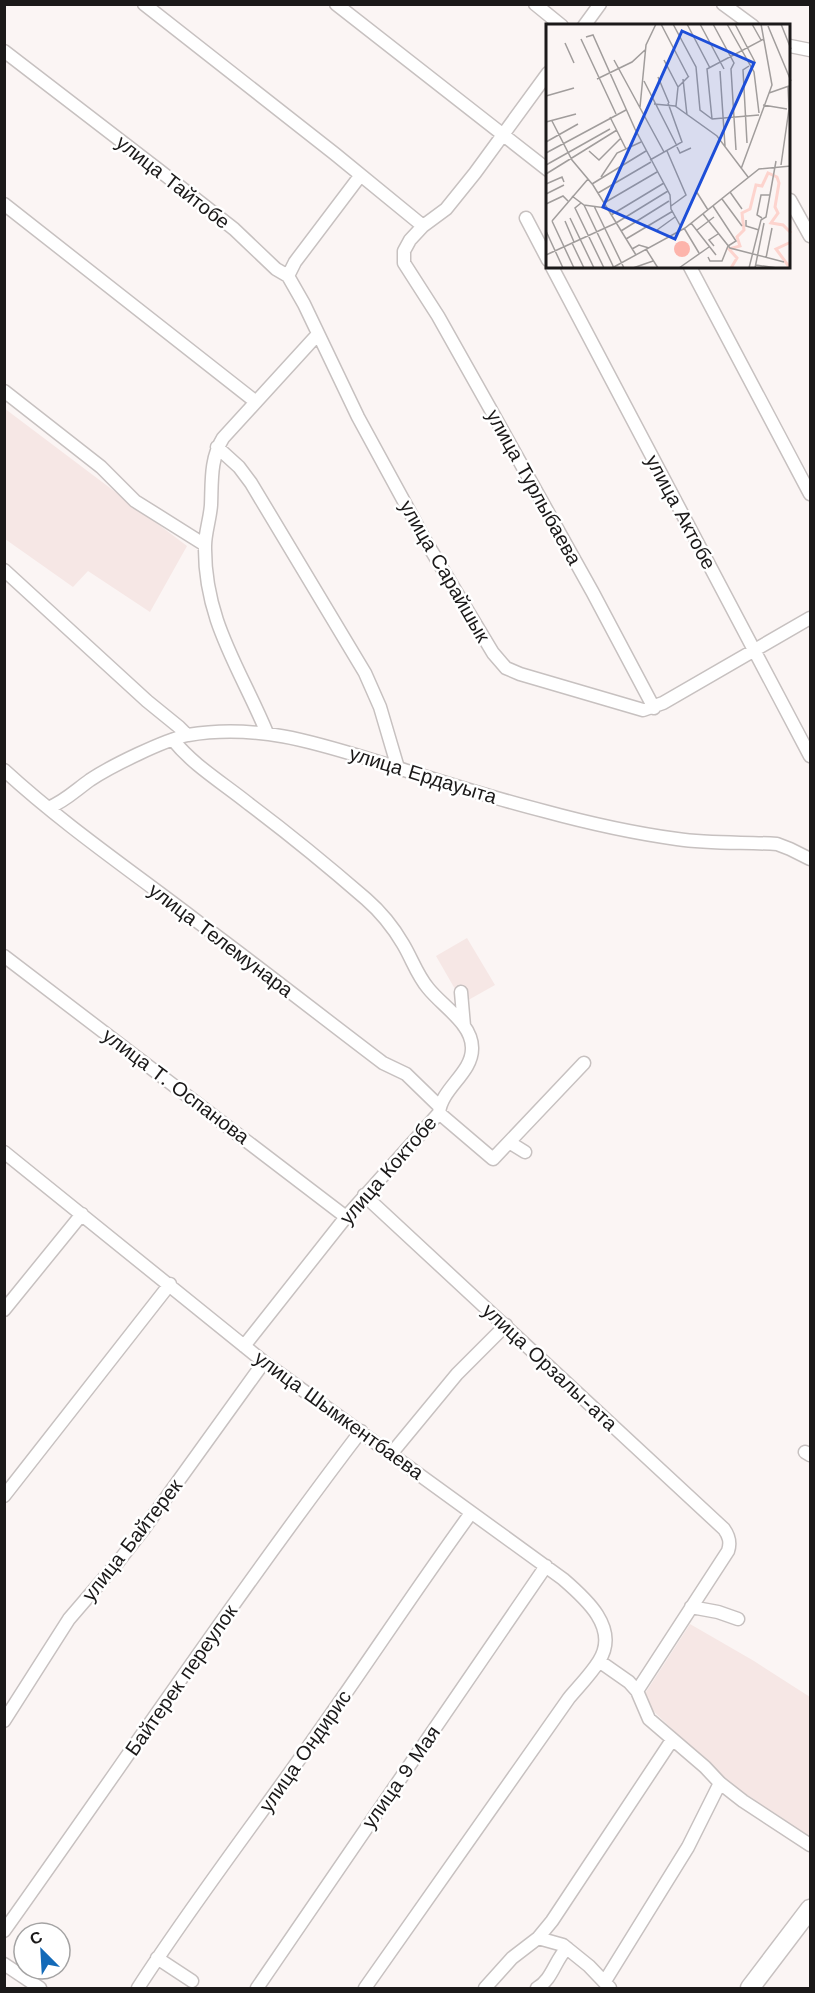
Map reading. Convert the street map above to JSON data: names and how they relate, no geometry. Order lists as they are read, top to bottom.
{
  "streets": {
    "street": [
      "улица Тайтобе",
      "улица Турлыбаева",
      "улица Актобе",
      "улица Сарайшык",
      "улица Ердауыта",
      "улица Телемунара",
      "улица Т. Оспанова",
      "улица Коктобе",
      "улица Орзалы-ата",
      "улица Шымкентбаева",
      "улица Байтерек",
      "Байтерек переулок",
      "улица Ондирис",
      "улица 9 Мая"
    ]
  },
  "crossings": [
    ["улица Тайтобе", "улица Сарайшык"],
    ["улица Турлыбаева", "улица Сарайшык"],
    ["улица Ердауыта", "улица Телемунара"],
    ["улица Ердауыта", "улица Коктобе"],
    ["улица Телемунара", "улица Коктобе"],
    ["улица Т. Оспанова", "улица Коктобе"],
    ["улица Коктобе", "улица Орзалы-ата"],
    ["улица Коктобе", "улица Шымкентбаева"],
    ["улица Шымкентбаева", "улица Байтерек"],
    ["улица Шымкентбаева", "Байтерек переулок"],
    ["улица Шымкентбаева", "улица Ондирис"],
    ["улица Шымкентбаева", "улица 9 Мая"]
  ],
  "north": "top left"
}
